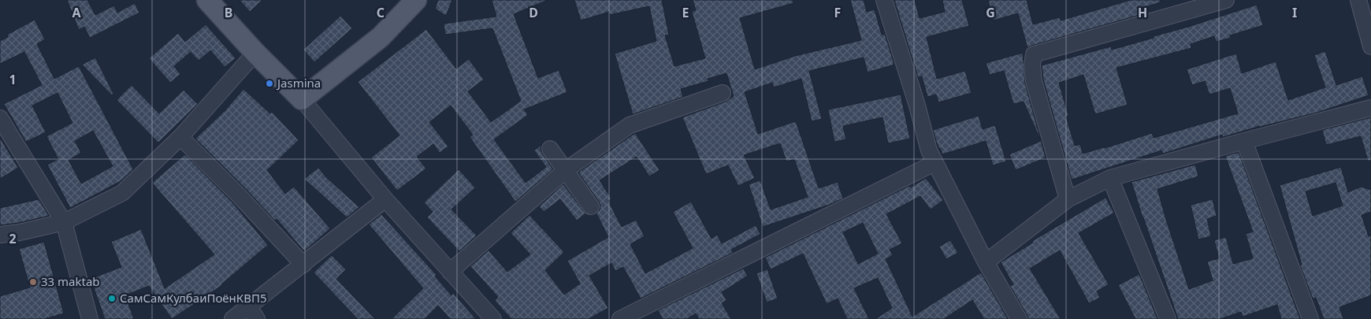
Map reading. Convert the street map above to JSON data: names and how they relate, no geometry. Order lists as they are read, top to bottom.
{
  "places": ["Jasmina", "33 maktab", "СамСамКулбаиПоёнКВП5"],
  "grid": {
    "columns": [
      "A",
      "B",
      "C",
      "D",
      "E",
      "F",
      "G",
      "H",
      "I"
    ],
    "rows": ["1", "2"]
  }
}
